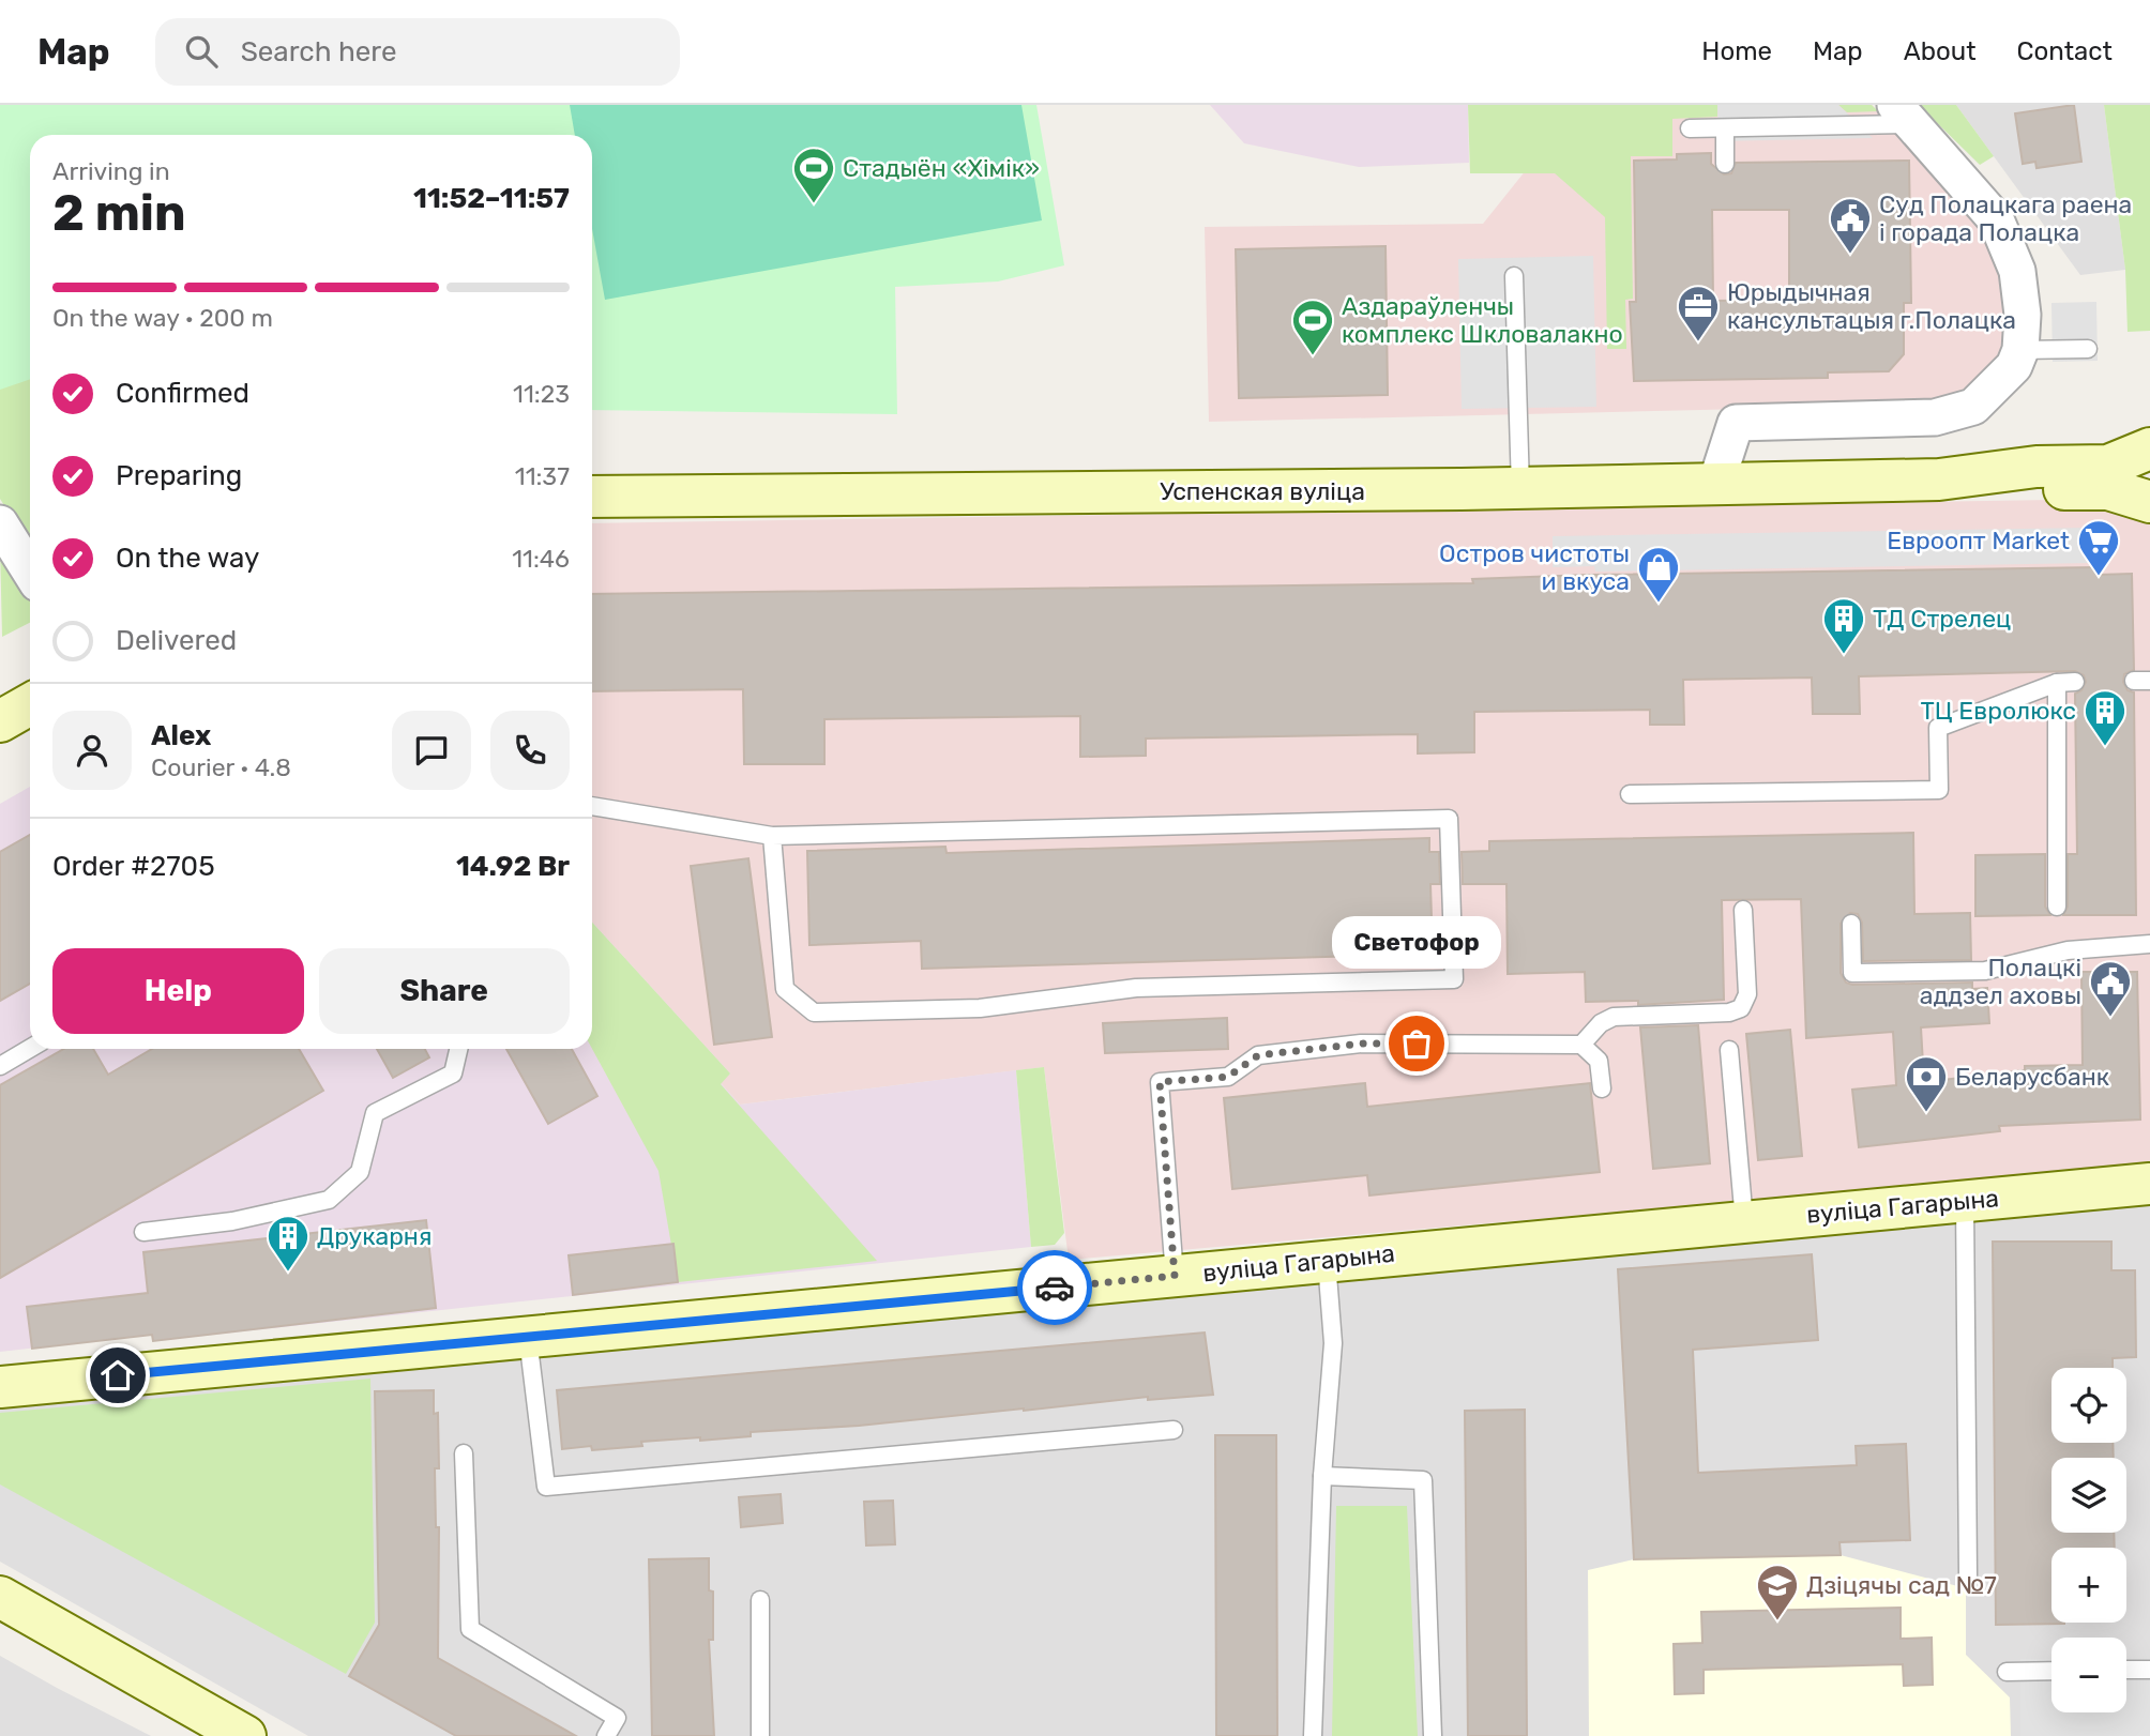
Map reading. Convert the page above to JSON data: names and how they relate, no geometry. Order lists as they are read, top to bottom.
{
  "streets": {
    "street": ["Успенская вуліца", "вуліца Гагарына"]
  },
  "places": {
    "sports": ["Стадыён «Хімік»", "Аздараўленчы комплекс Шкловалакно"],
    "public building": ["Суд Полацкага раена і горада Полацка", "Полацкі аддзел аховы"],
    "office": ["Юрыдычная кансультацыя г.Полацка"],
    "supermarket": ["Евроопт Market"],
    "shop": ["Остров чистоты и вкуса"],
    "building": ["ТД Стрелец", "ТЦ Евролюкс", "Друкарня"],
    "other": ["Светофор"],
    "bank": ["Беларусбанк"],
    "school or university": ["Дзіцячы сад №7"]
  },
  "page": {
    "header": "Map",
    "search": "Search here",
    "nav": [
      "Home",
      "Map",
      "About",
      "Contact"
    ],
    "heading": ["2 min", "Arriving in", "11:52–11:57"],
    "panel": [
      "Alex",
      "Courier · 4.8",
      "Order #2705",
      "14.92 Br"
    ],
    "bar": "On the way · 200 m",
    "list": [
      ["Confirmed", "11:23"],
      ["Preparing", "11:37"],
      ["On the way", "11:46"],
      "Delivered"
    ],
    "bubble": "Светофор",
    "buttons": ["Help", "Share"],
    "map_buttons": ["+", "−"]
  }
}
